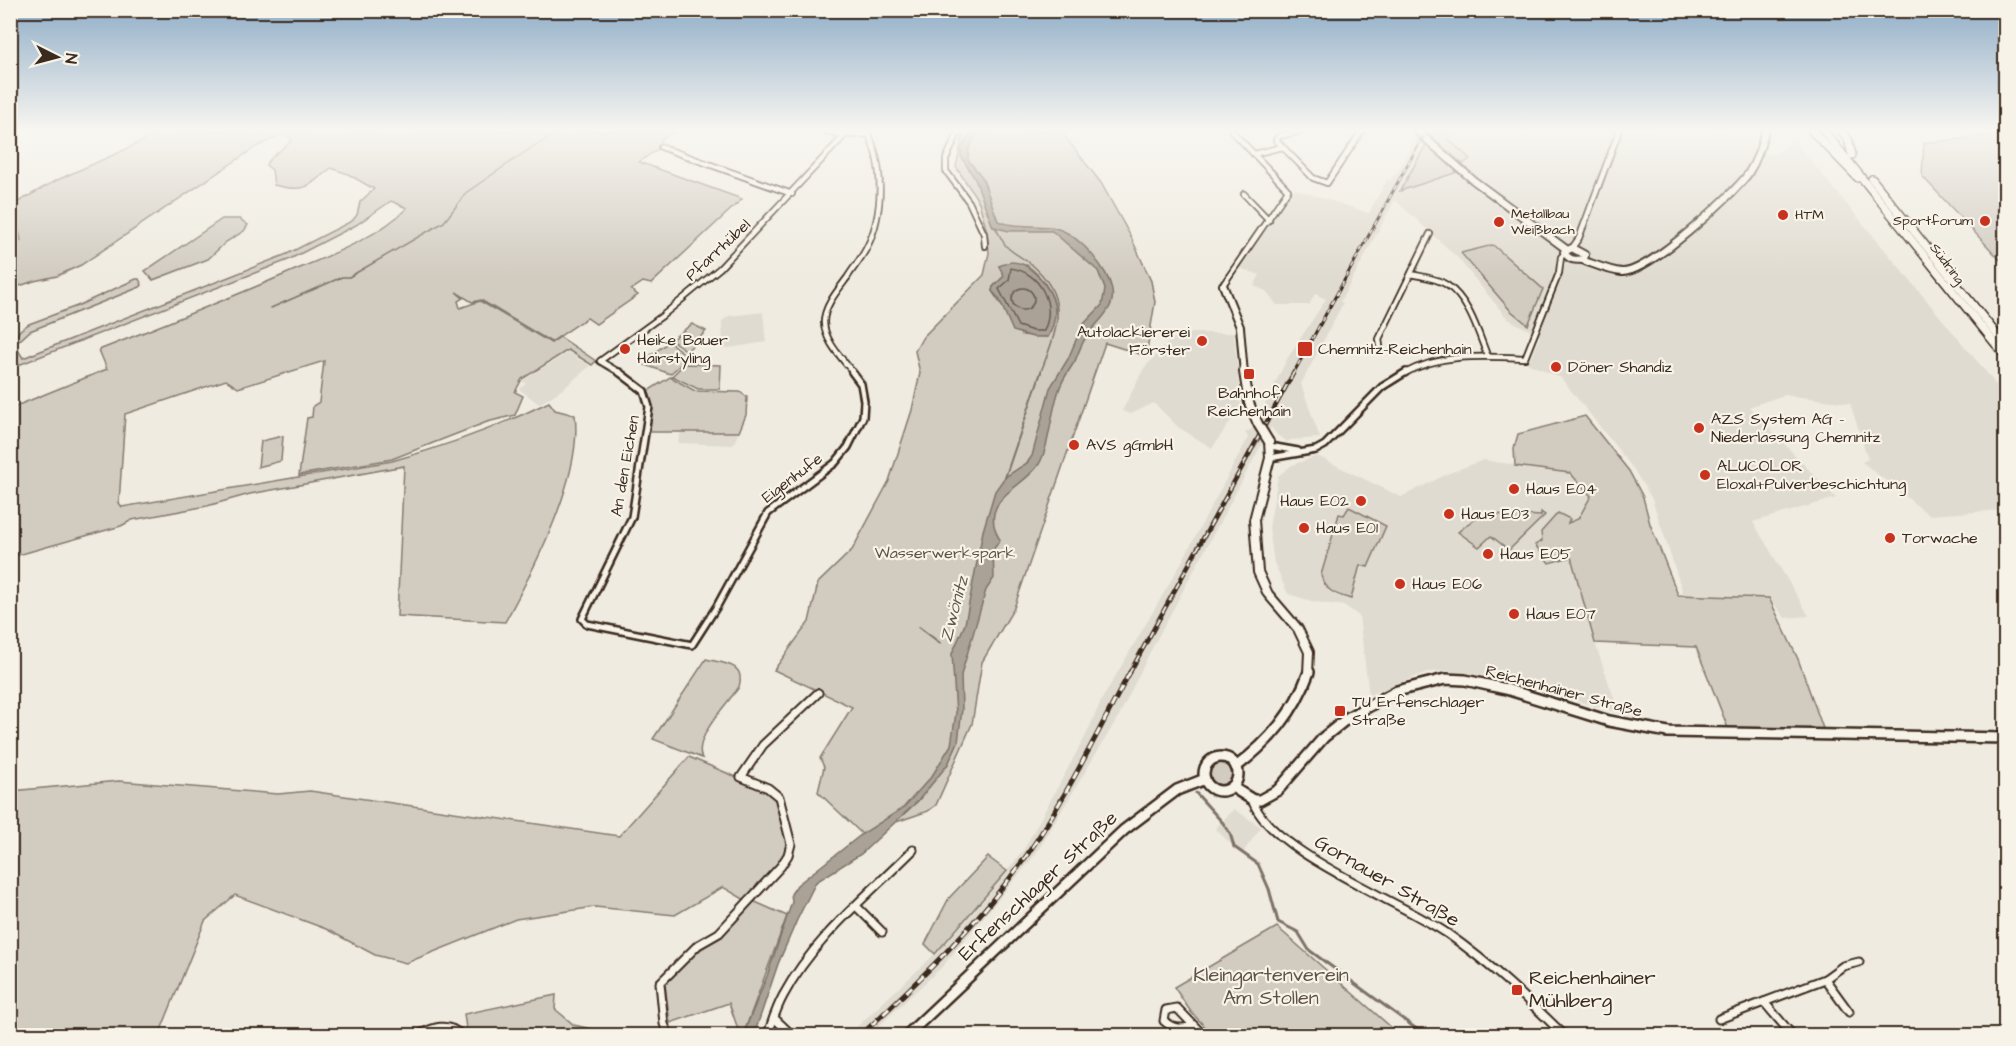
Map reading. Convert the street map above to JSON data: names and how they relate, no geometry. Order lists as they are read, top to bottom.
{
  "streets": {
    "main road": ["Südring", "Reichenhainer Straße", "Erfenschlager Straße"],
    "street": [
      "Pfarrhübel",
      "An den Eichen",
      "Eigenhufe",
      "Gornauer Straße"
    ]
  },
  "crossings": [
    ["Pfarrhübel", "An den Eichen"],
    ["An den Eichen", "Eigenhufe"],
    ["Reichenhainer Straße", "Gornauer Straße"]
  ],
  "water": ["Zwönitz"],
  "parks": ["Wasserwerkspark", "Kleingartenverein Am Stollen"],
  "places": {
    "other": [
      "HTM",
      "Sportforum",
      "Metallbau Weißbach",
      "Autolackiererei Förster",
      "Heike Bauer Hairstyling",
      "Döner Shandiz",
      "AZS System AG - Niederlassung Chemnitz",
      "AVS gGmbH",
      "ALUCOLOR Eloxal+Pulverbeschichtung",
      "Haus E04",
      "Haus E02",
      "Haus E03",
      "Haus E01",
      "Torwache",
      "Haus E05",
      "Haus E06",
      "Haus E07"
    ],
    "transit": [
      "Chemnitz-Reichenhain",
      "Bahnhof Reichenhain",
      "TU Erfenschlager Straße",
      "Reichenhainer Mühlberg"
    ]
  },
  "north": "right"
}
